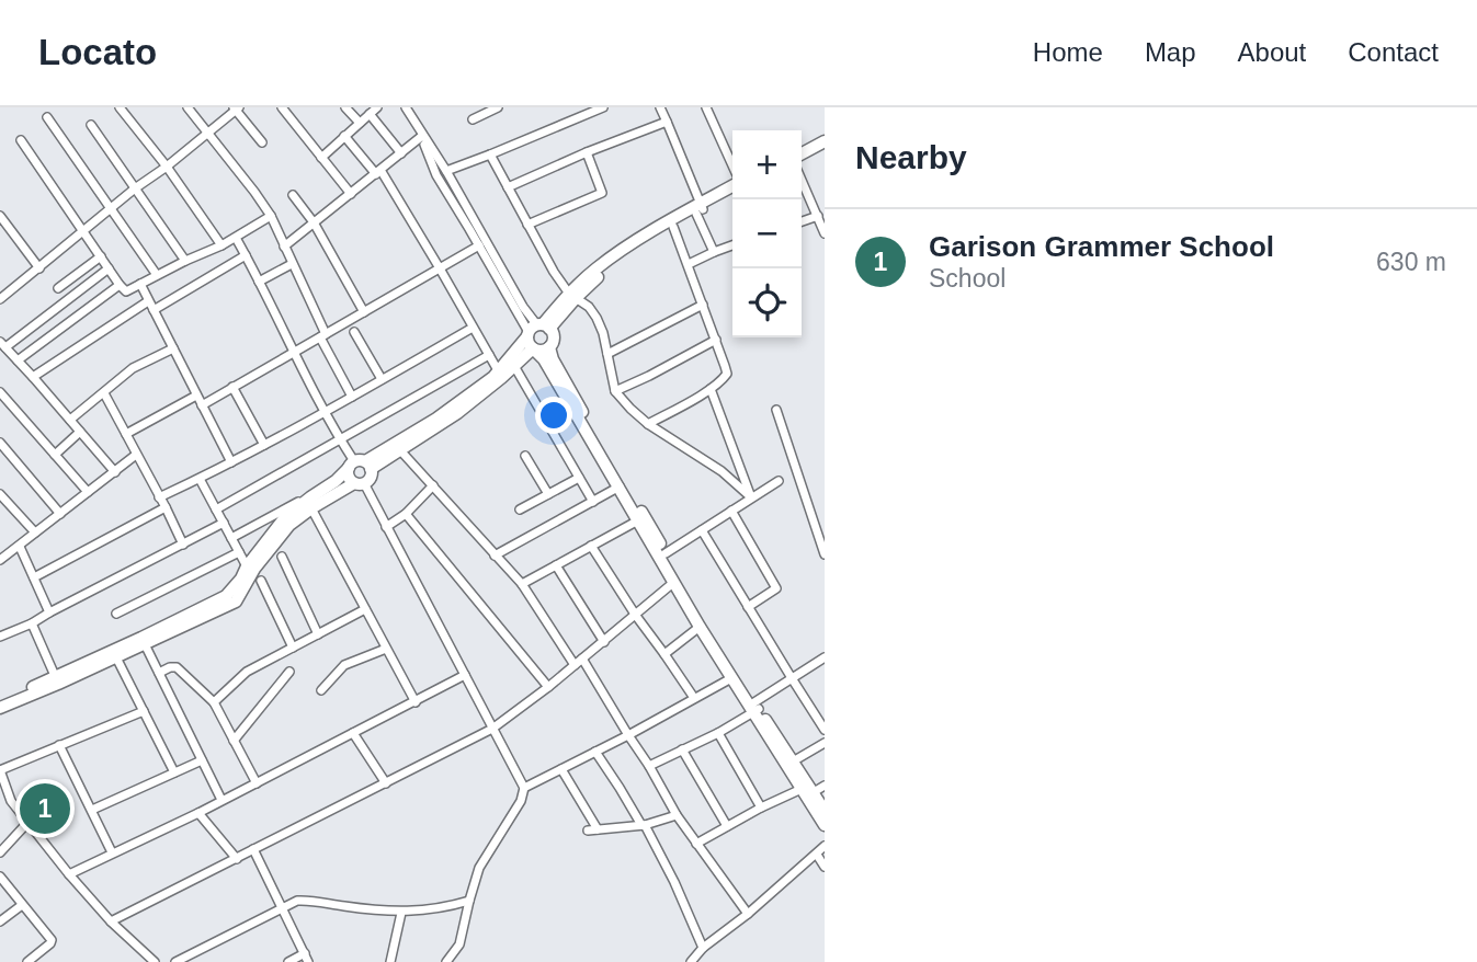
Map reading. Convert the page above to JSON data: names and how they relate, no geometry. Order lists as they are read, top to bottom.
{
  "page": {
    "header": "Locato",
    "nav": [
      "Home",
      "Map",
      "About",
      "Contact"
    ],
    "heading": "Nearby",
    "map_buttons": ["+", "−"],
    "list": [
      {
        "mark": "1",
        "name": "Garison Grammer School",
        "note": "School",
        "value": "630 m"
      }
    ],
    "pins": "1"
  }
}
